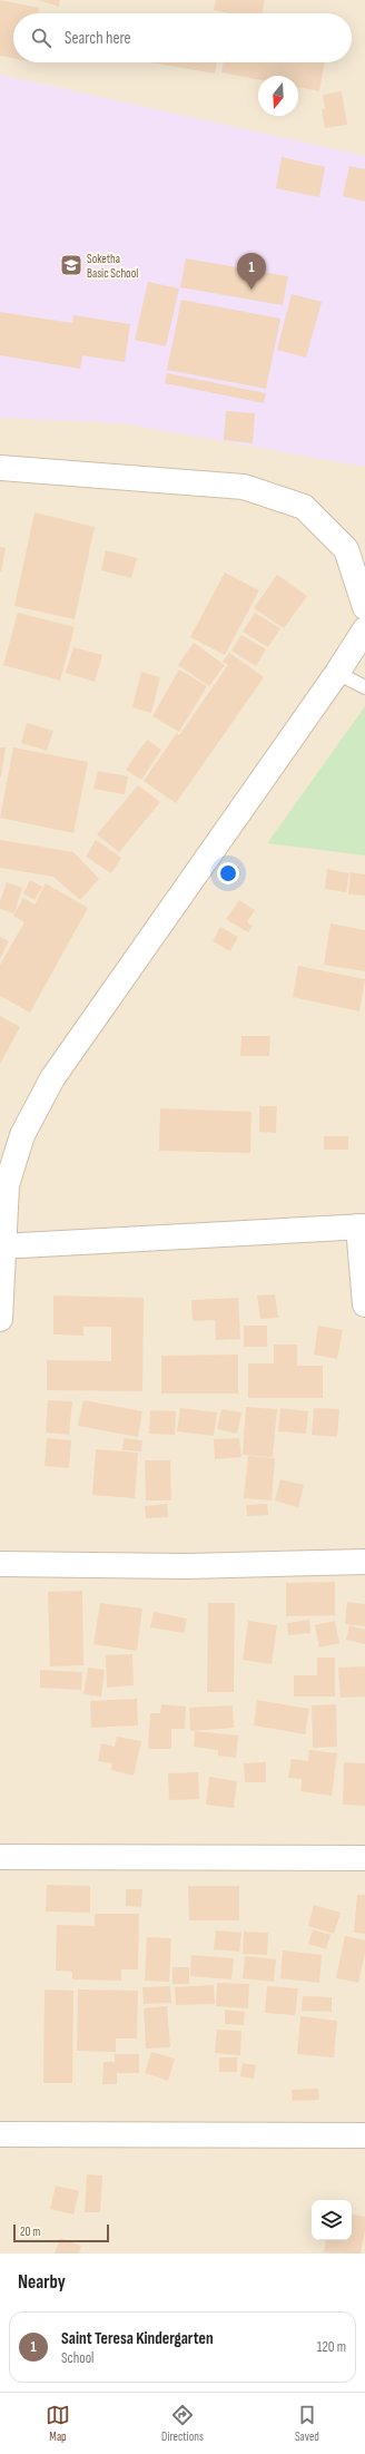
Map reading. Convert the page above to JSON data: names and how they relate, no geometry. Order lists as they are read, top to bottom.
{
  "places": {
    "school or university": ["Soketha Basic School"]
  },
  "scale_bar": "20 m",
  "north": "bottom",
  "page": {
    "search": "Search here",
    "pins": "1",
    "scale": "20 m",
    "heading": "Nearby",
    "list": [
      {
        "mark": "1",
        "name": "Saint Teresa Kindergarten",
        "note": "School",
        "value": "120 m"
      }
    ],
    "nav": ["Map", "Directions", "Saved"]
  }
}
